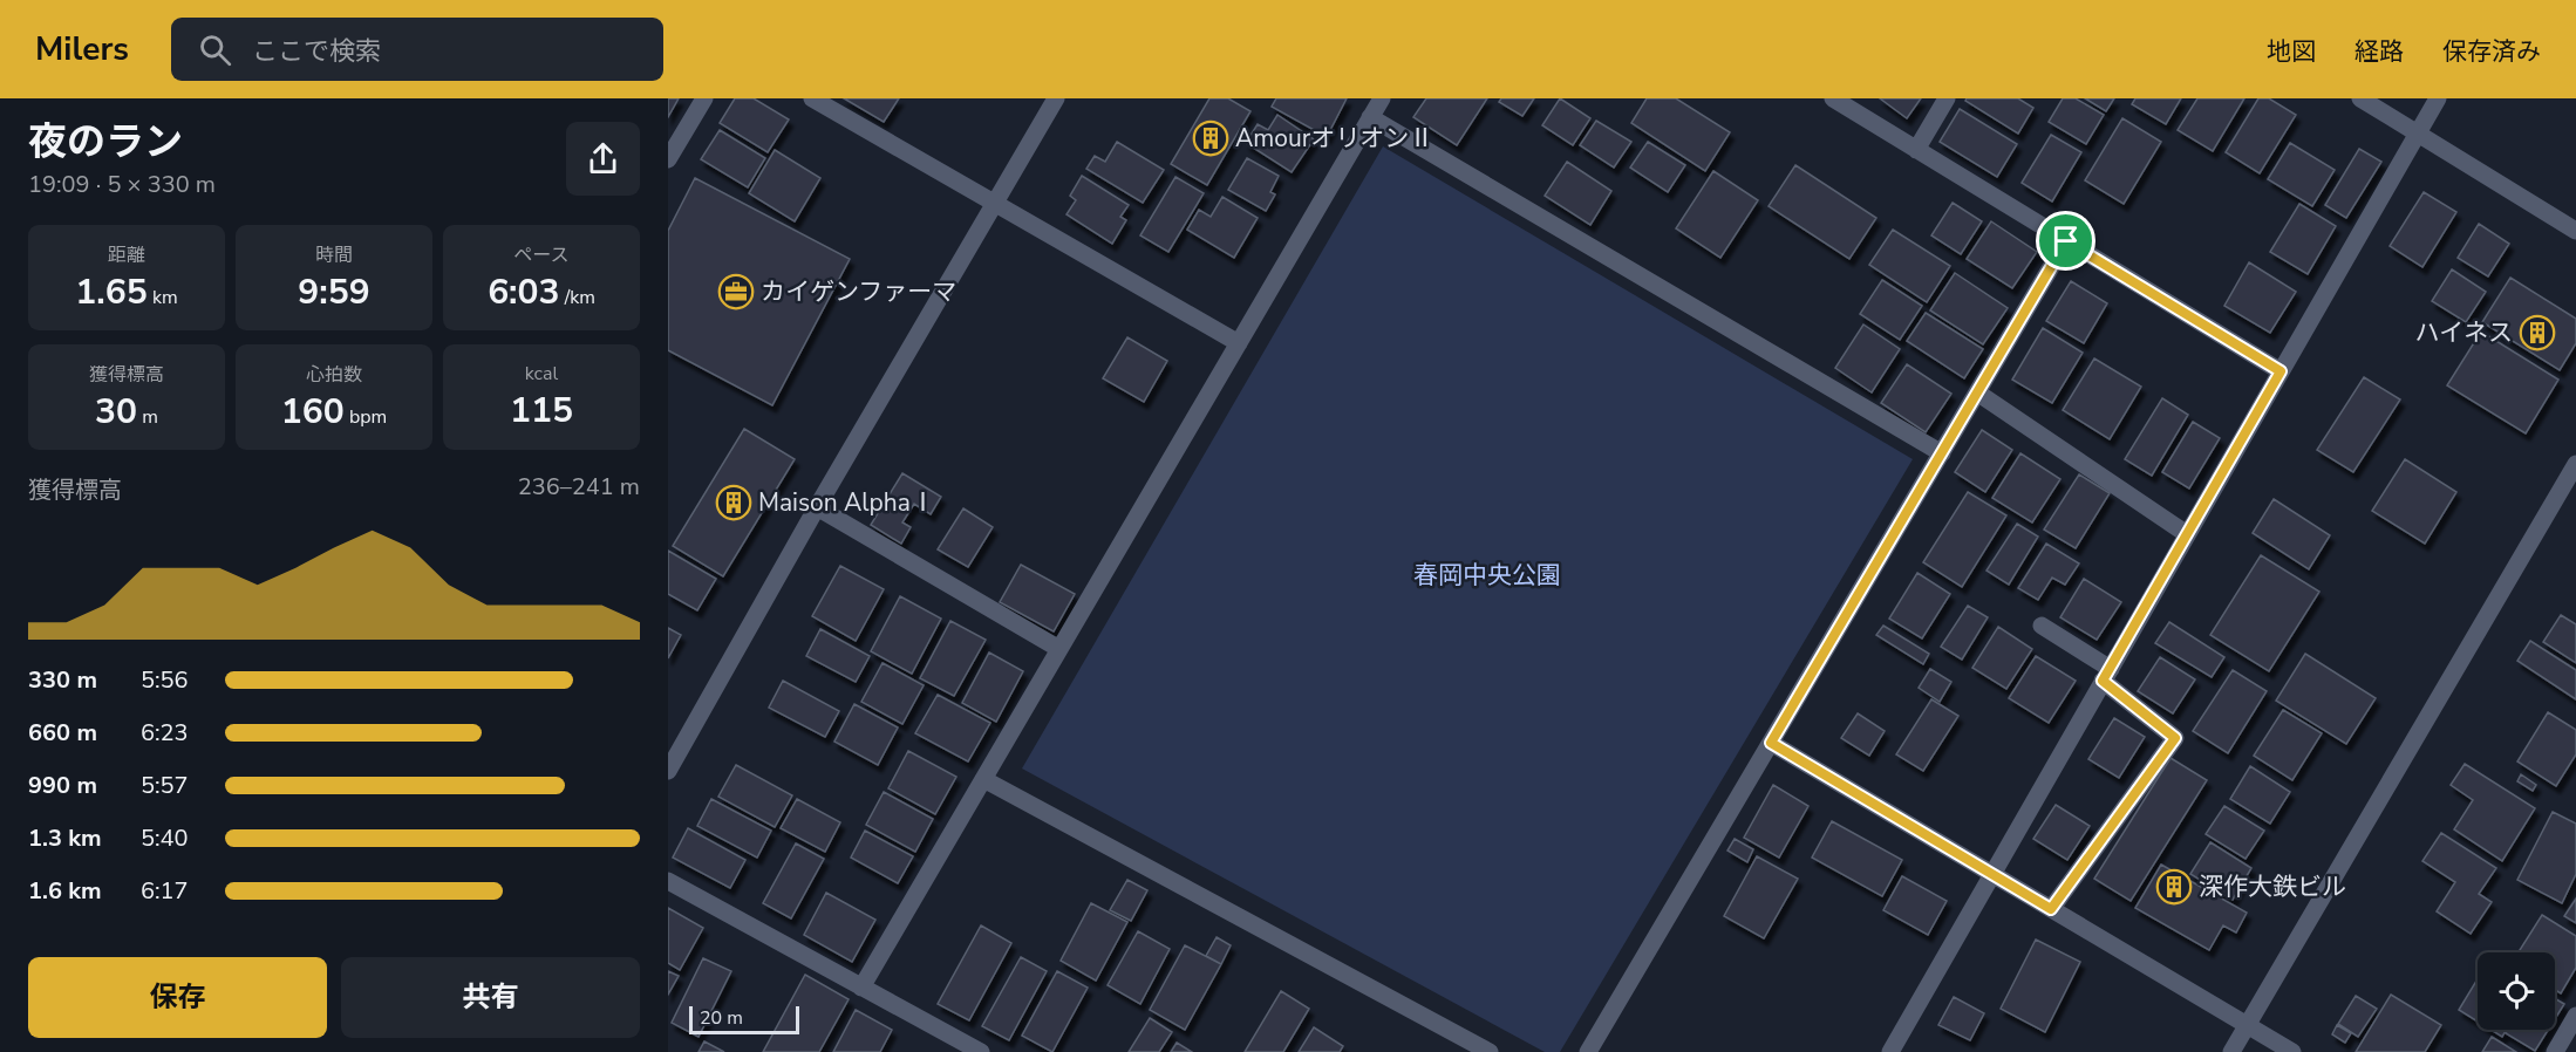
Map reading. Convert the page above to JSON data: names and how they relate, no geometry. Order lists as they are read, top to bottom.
{
  "parks": ["春岡中央公園"],
  "places": {
    "building": [
      "AmourオリオンⅡ",
      "ハイネス",
      "Maison AlphaⅠ",
      "深作大鉄ビル"
    ],
    "office": ["カイゲンファーマ"]
  },
  "scale_bar": "20 m",
  "page": {
    "header": "Milers",
    "search": "ここで検索",
    "nav": ["地図", "経路", "保存済み"],
    "heading": ["夜のラン", "19:09 · 5 × 330 m"],
    "stats": [
      ["距離", "1.65 km"],
      ["時間", "9:59"],
      ["ペース", "6:03 /km"],
      ["獲得標高", "30 m"],
      ["心拍数", "160 bpm"],
      ["kcal", "115"]
    ],
    "chart": ["獲得標高", "236–241 m"],
    "list": [
      {
        "name": "330 m",
        "note": "5:56"
      },
      {
        "name": "660 m",
        "note": "6:23"
      },
      {
        "name": "990 m",
        "note": "5:57"
      },
      {
        "name": "1.3 km",
        "note": "5:40"
      },
      {
        "name": "1.6 km",
        "note": "6:17"
      }
    ],
    "buttons": ["保存", "共有"],
    "scale": "20 m"
  }
}
